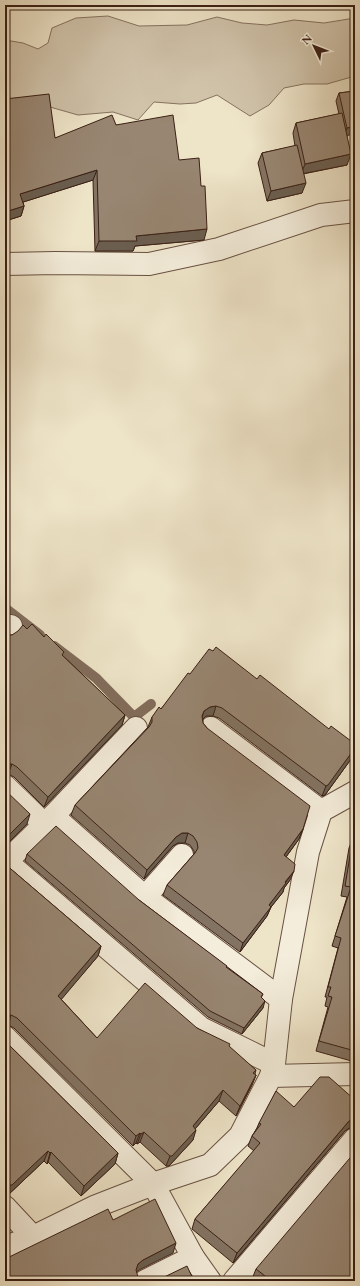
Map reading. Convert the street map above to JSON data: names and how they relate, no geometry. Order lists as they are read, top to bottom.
{
  "north": "top left"
}
